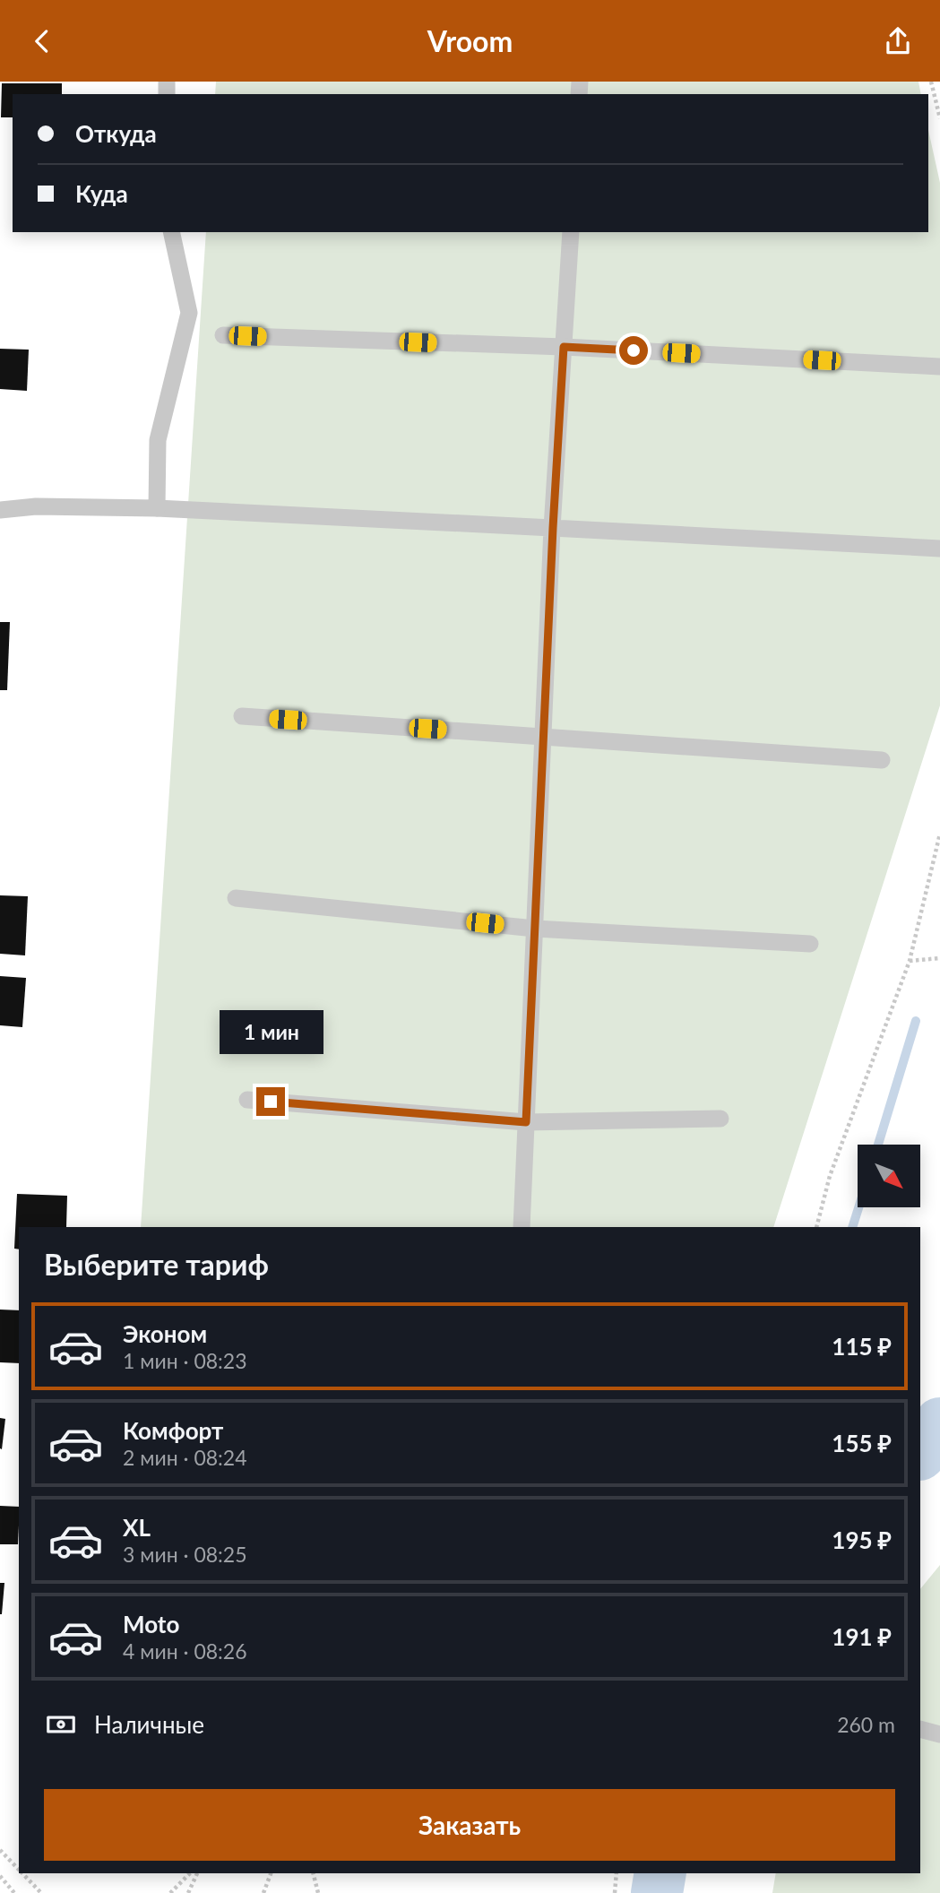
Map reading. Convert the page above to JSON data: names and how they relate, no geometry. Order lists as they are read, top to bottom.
{
  "north": "bottom right",
  "page": {
    "header": "Vroom",
    "banner": ["Откуда", "Куда"],
    "bubble": "1 мин",
    "heading": "Выберите тариф",
    "list": [
      {
        "name": "Эконом",
        "note": "1 мин · 08:23",
        "value": "115 ₽"
      },
      {
        "name": "Комфорт",
        "note": "2 мин · 08:24",
        "value": "155 ₽"
      },
      {
        "name": "XL",
        "note": "3 мин · 08:25",
        "value": "195 ₽"
      },
      {
        "name": "Moto",
        "note": "4 мин · 08:26",
        "value": "191 ₽"
      }
    ],
    "pay": ["Наличные", "260 m"],
    "buttons": "Заказать"
  }
}
